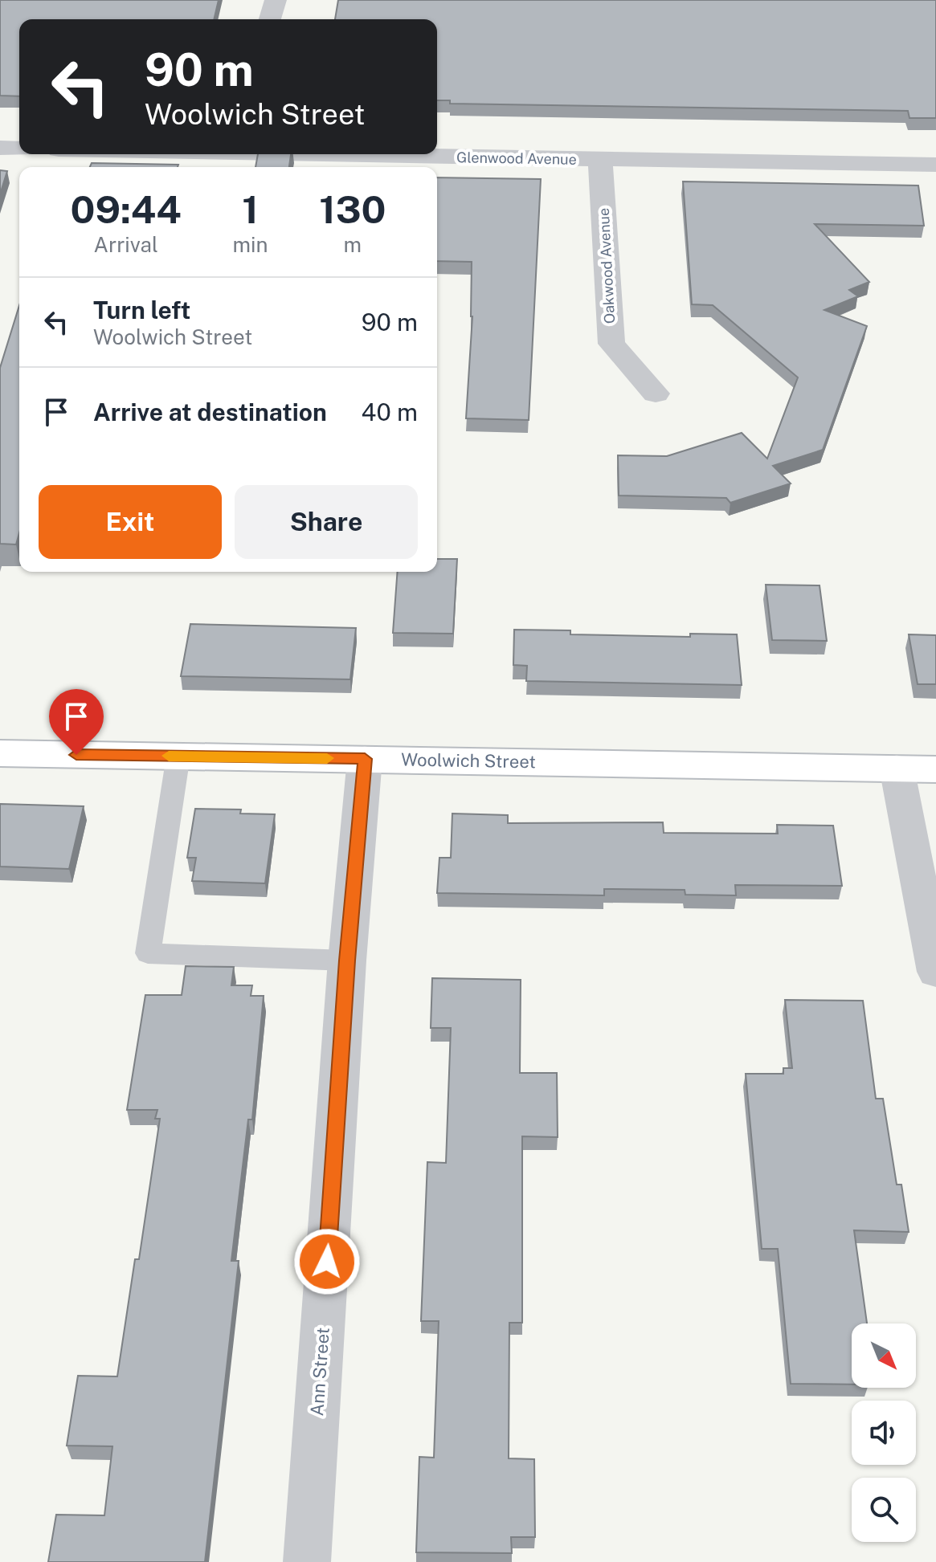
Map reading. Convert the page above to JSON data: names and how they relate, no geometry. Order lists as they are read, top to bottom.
{
  "streets": {
    "main road": ["Woolwich Street"],
    "street": ["Glenwood Avenue", "Oakwood Avenue", "Ann Street"]
  },
  "crossings": [
    ["Glenwood Avenue", "Oakwood Avenue"],
    ["Woolwich Street", "Ann Street"]
  ],
  "north": "bottom right",
  "page": {
    "turn": ["90 m", "Woolwich Street"],
    "eta": [
      "09:44",
      "Arrival",
      "1",
      "min",
      "130",
      "m"
    ],
    "list": [
      {
        "name": "Turn left",
        "note": "Woolwich Street",
        "value": "90 m"
      },
      {
        "name": "Arrive at destination",
        "value": "40 m"
      }
    ],
    "buttons": ["Exit", "Share"]
  }
}
